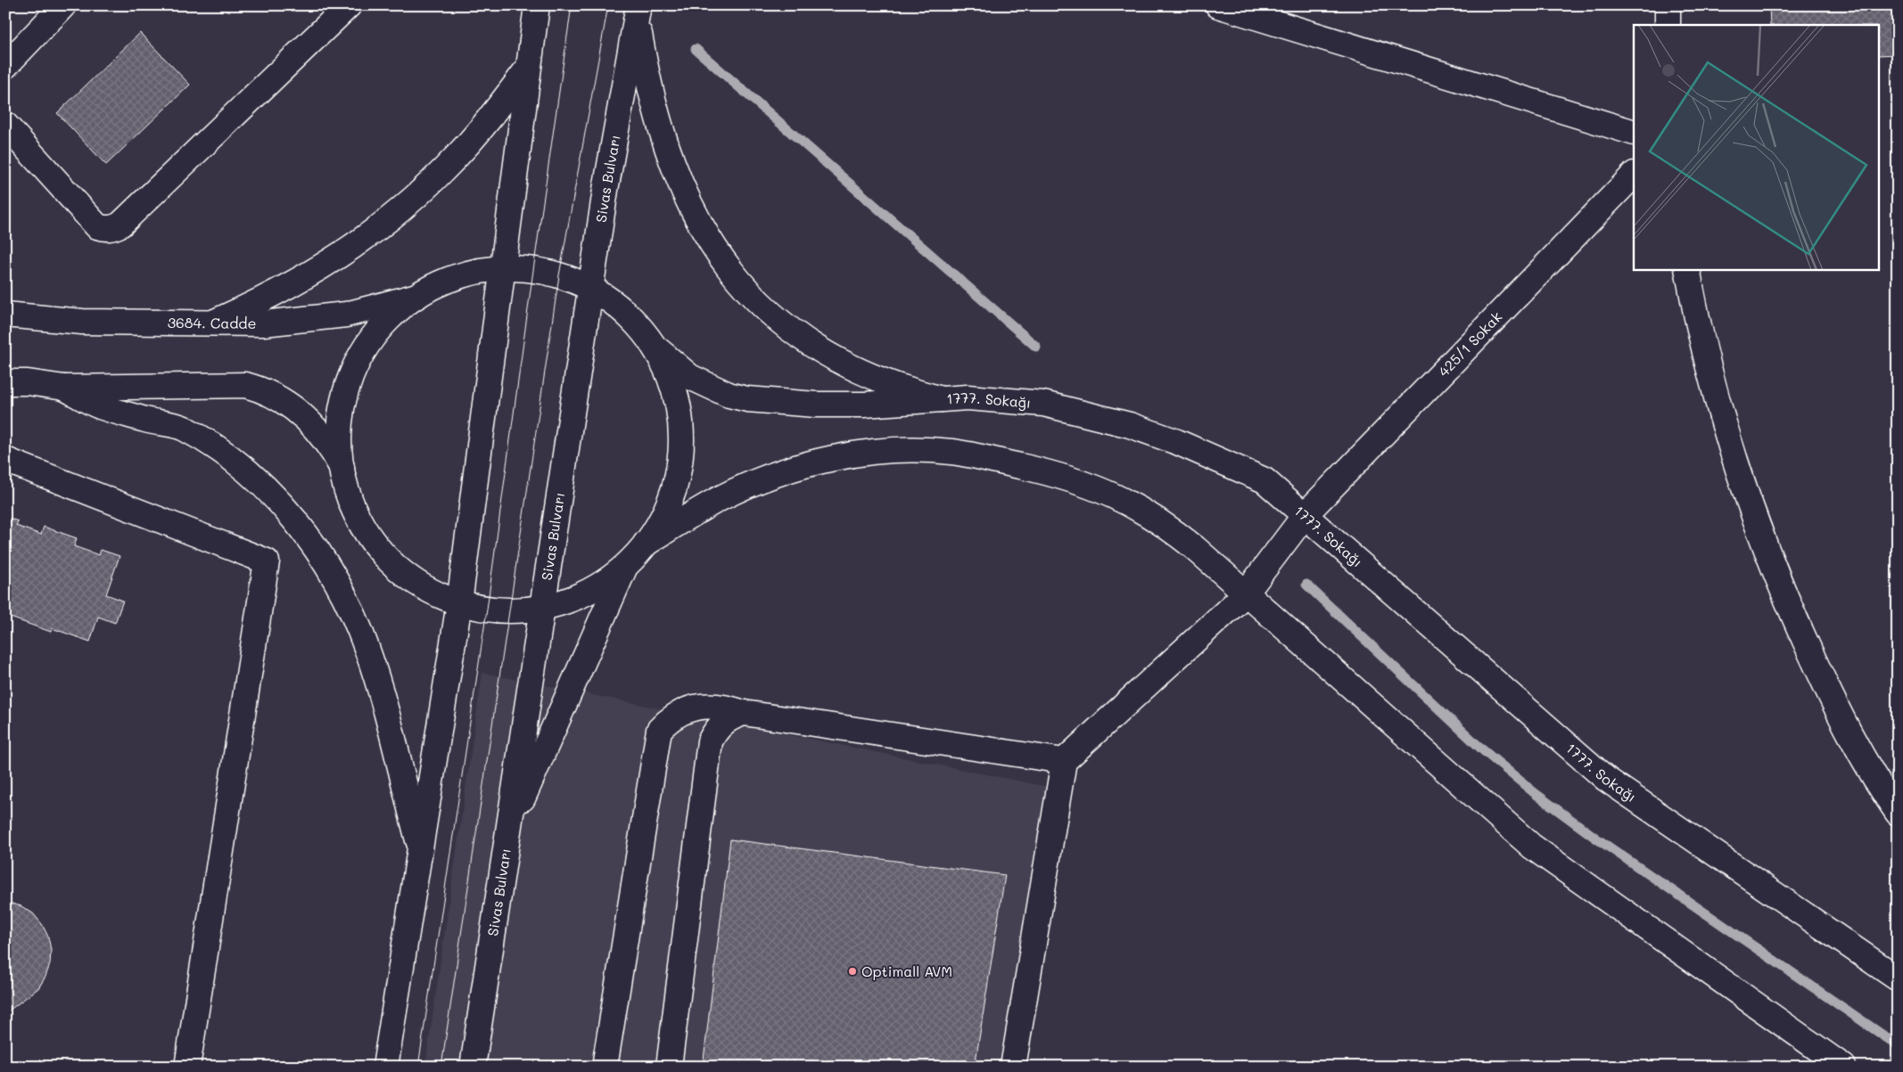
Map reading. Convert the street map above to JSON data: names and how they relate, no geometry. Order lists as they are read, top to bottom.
{
  "streets": {
    "main road": [
      "Sivas Bulvarı",
      "3684. Cadde",
      "425/1 Sokak",
      "1777. Sokağı"
    ]
  },
  "crossings": [
    ["425/1 Sokak", "1777. Sokağı"]
  ],
  "places": ["Optimall AVM"]
}
